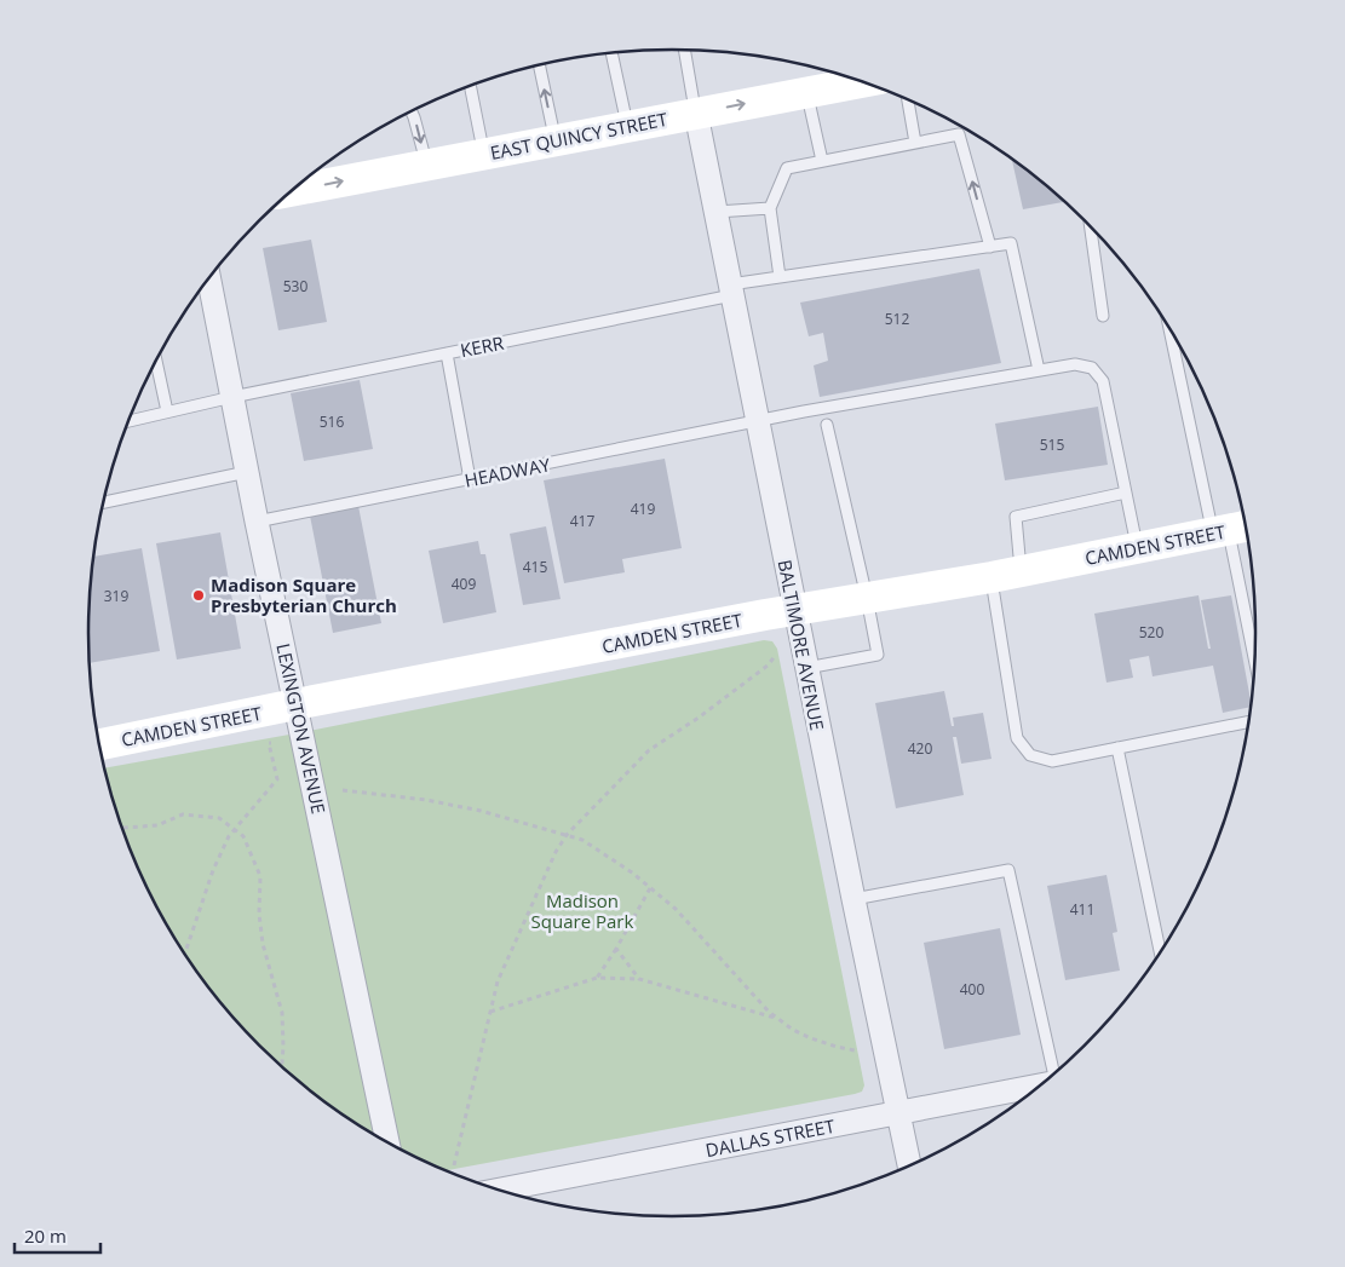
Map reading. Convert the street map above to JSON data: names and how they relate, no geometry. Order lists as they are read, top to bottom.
{
  "streets": {
    "street": [
      "EAST QUINCY STREET",
      "CAMDEN STREET",
      "BALTIMORE AVENUE",
      "LEXINGTON AVENUE",
      "DALLAS STREET"
    ],
    "lane": ["KERR", "HEADWAY"]
  },
  "crossings": [
    ["EAST QUINCY STREET", "BALTIMORE AVENUE"],
    ["KERR", "HEADWAY"],
    ["KERR", "BALTIMORE AVENUE"],
    ["KERR", "LEXINGTON AVENUE"],
    ["HEADWAY", "CAMDEN STREET"],
    ["HEADWAY", "BALTIMORE AVENUE"],
    ["HEADWAY", "LEXINGTON AVENUE"],
    ["CAMDEN STREET", "BALTIMORE AVENUE"],
    ["CAMDEN STREET", "LEXINGTON AVENUE"],
    ["BALTIMORE AVENUE", "DALLAS STREET"]
  ],
  "one_way": ["EAST QUINCY STREET"],
  "parks": ["Madison Square Park"],
  "places": ["Madison Square Presbyterian Church"],
  "house_numbers": [
    "530",
    "512",
    "516",
    "515",
    "419",
    "417",
    "415",
    "409",
    "319",
    "520",
    "420",
    "411",
    "400"
  ],
  "scale_bar": "20 m"
}
